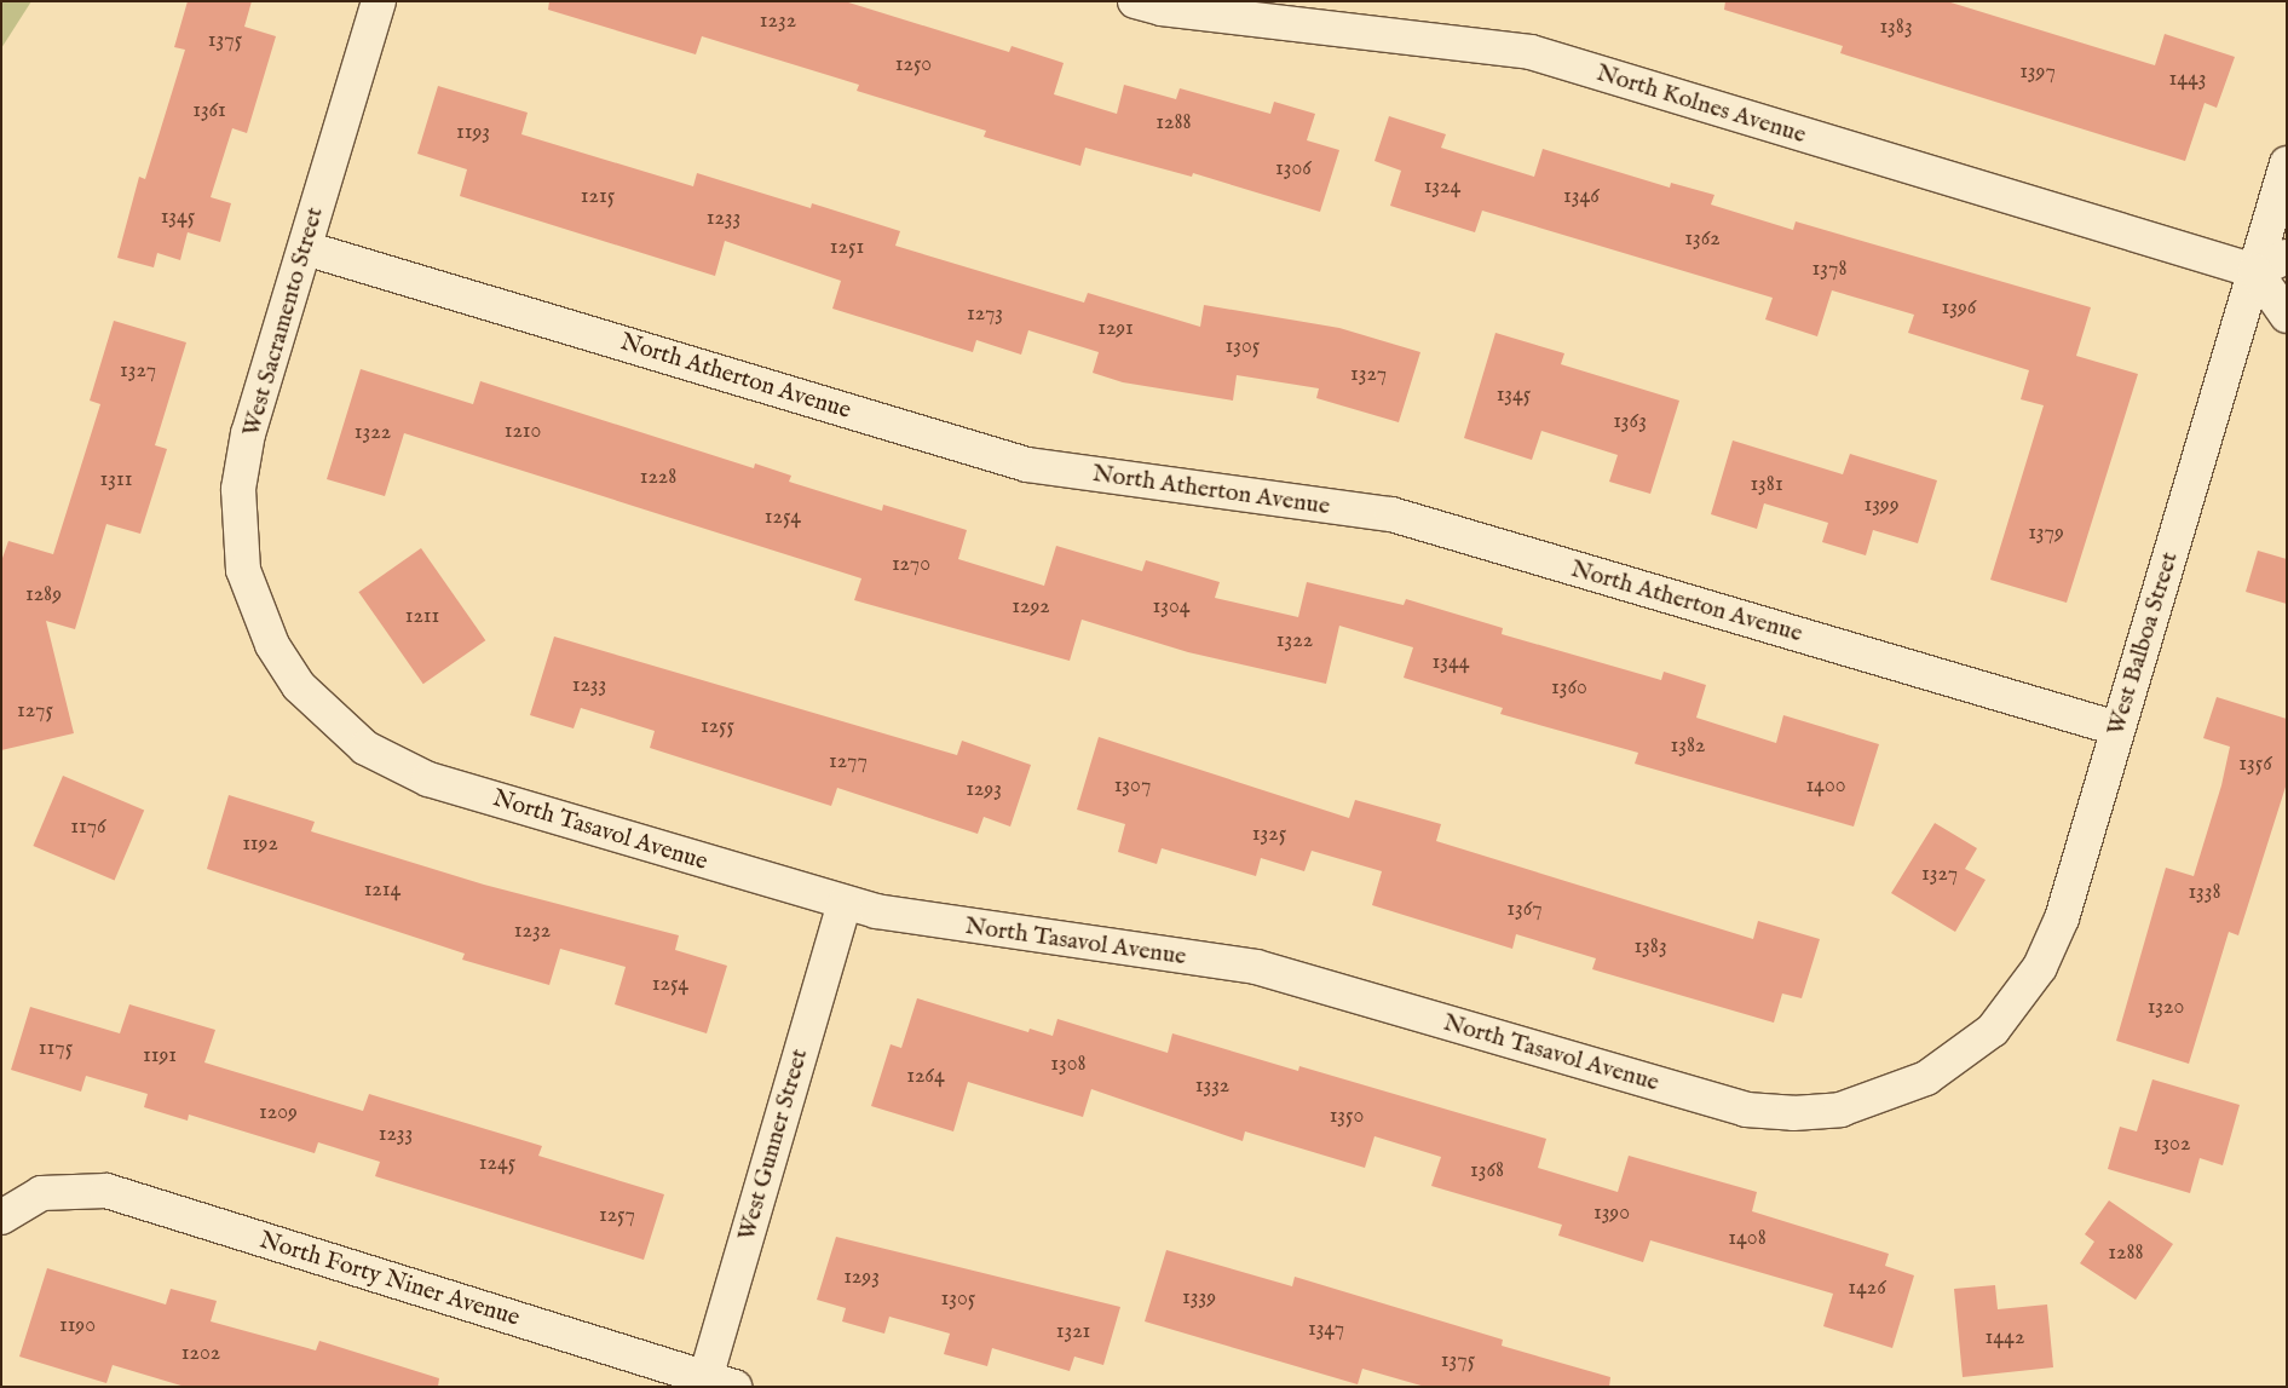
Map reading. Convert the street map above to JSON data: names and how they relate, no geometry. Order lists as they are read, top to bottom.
{
  "streets": {
    "street": [
      "North Kolnes Avenue",
      "West Sacramento Street",
      "North Atherton Avenue",
      "West Balboa Street",
      "North Tasavol Avenue",
      "West Gunner Street",
      "North Forty Niner Avenue"
    ]
  },
  "crossings": [
    ["North Kolnes Avenue", "West Balboa Street"],
    ["West Sacramento Street", "North Atherton Avenue"],
    ["West Sacramento Street", "North Tasavol Avenue"],
    ["North Atherton Avenue", "West Balboa Street"],
    ["West Balboa Street", "North Tasavol Avenue"],
    ["North Tasavol Avenue", "West Gunner Street"],
    ["West Gunner Street", "North Forty Niner Avenue"]
  ],
  "house_numbers": [
    "1232",
    "1383",
    "1375",
    "1250",
    "1397",
    "1443",
    "1361",
    "1288",
    "1193",
    "1306",
    "1324",
    "1215",
    "1346",
    "1345",
    "1233",
    "1362",
    "1251",
    "1378",
    "1396",
    "1273",
    "1291",
    "1305",
    "1327",
    "1327",
    "1345",
    "1363",
    "1210",
    "1322",
    "1228",
    "1311",
    "1381",
    "1399",
    "1254",
    "1379",
    "1270",
    "1289",
    "1292",
    "1304",
    "1211",
    "1322",
    "1344",
    "1233",
    "1360",
    "1275",
    "1255",
    "1382",
    "1277",
    "1356",
    "1307",
    "1400",
    "1293",
    "1176",
    "1325",
    "1192",
    "1327",
    "1214",
    "1338",
    "1367",
    "1232",
    "1383",
    "1254",
    "1320",
    "1175",
    "1191",
    "1308",
    "1264",
    "1332",
    "1209",
    "1350",
    "1233",
    "1302",
    "1245",
    "1368",
    "1390",
    "1257",
    "1408",
    "1288",
    "1293",
    "1426",
    "1339",
    "1305",
    "1190",
    "1347",
    "1321",
    "1442",
    "1202",
    "1375"
  ]
}
